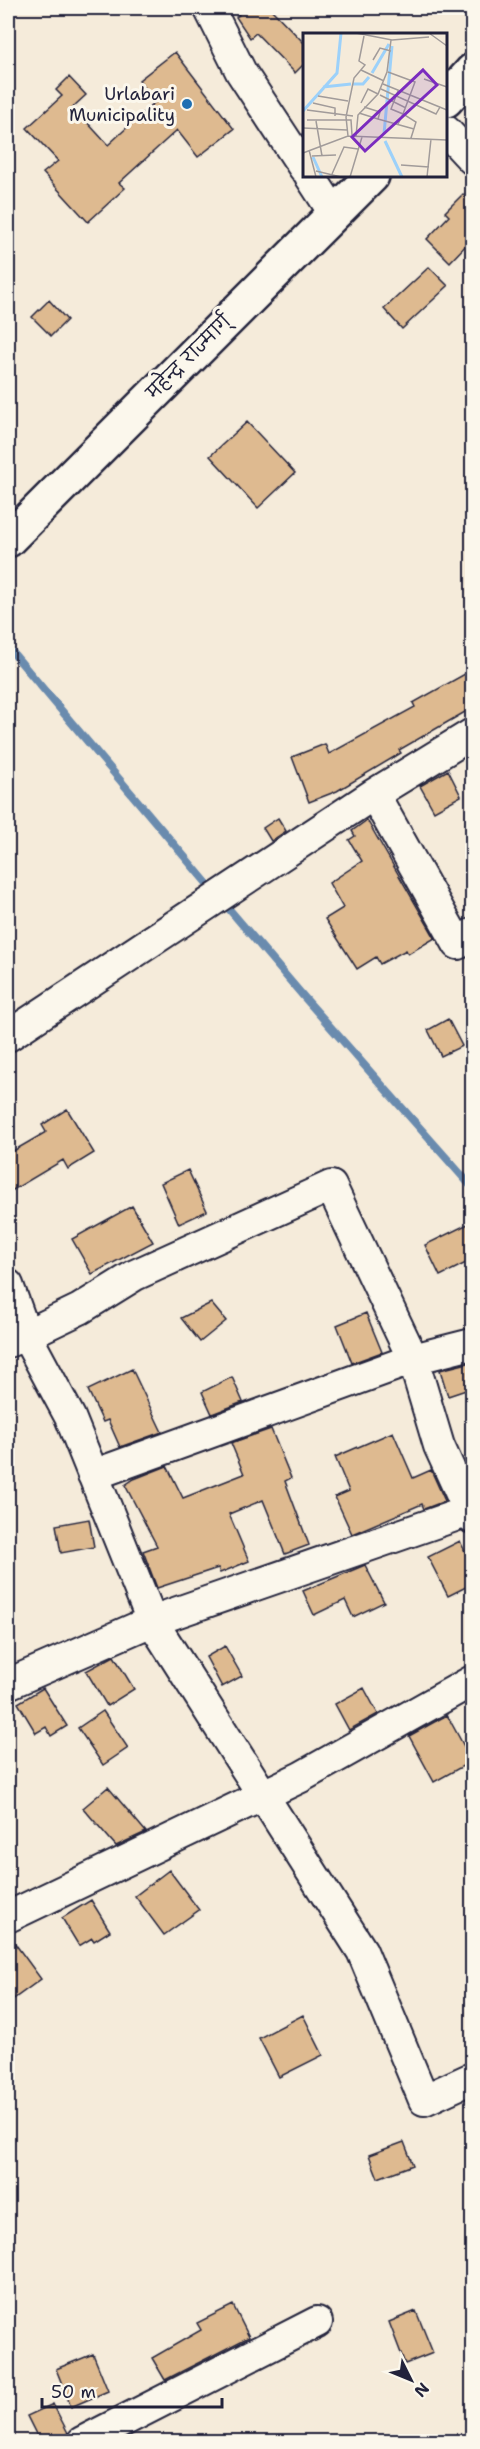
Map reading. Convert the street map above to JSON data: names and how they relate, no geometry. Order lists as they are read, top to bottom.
{
  "streets": {
    "highway": ["महेन्द्र राज्मार्ग्"]
  },
  "places": ["Urlabari Municipality"],
  "scale_bar": "50 m",
  "north": "bottom right"
}
